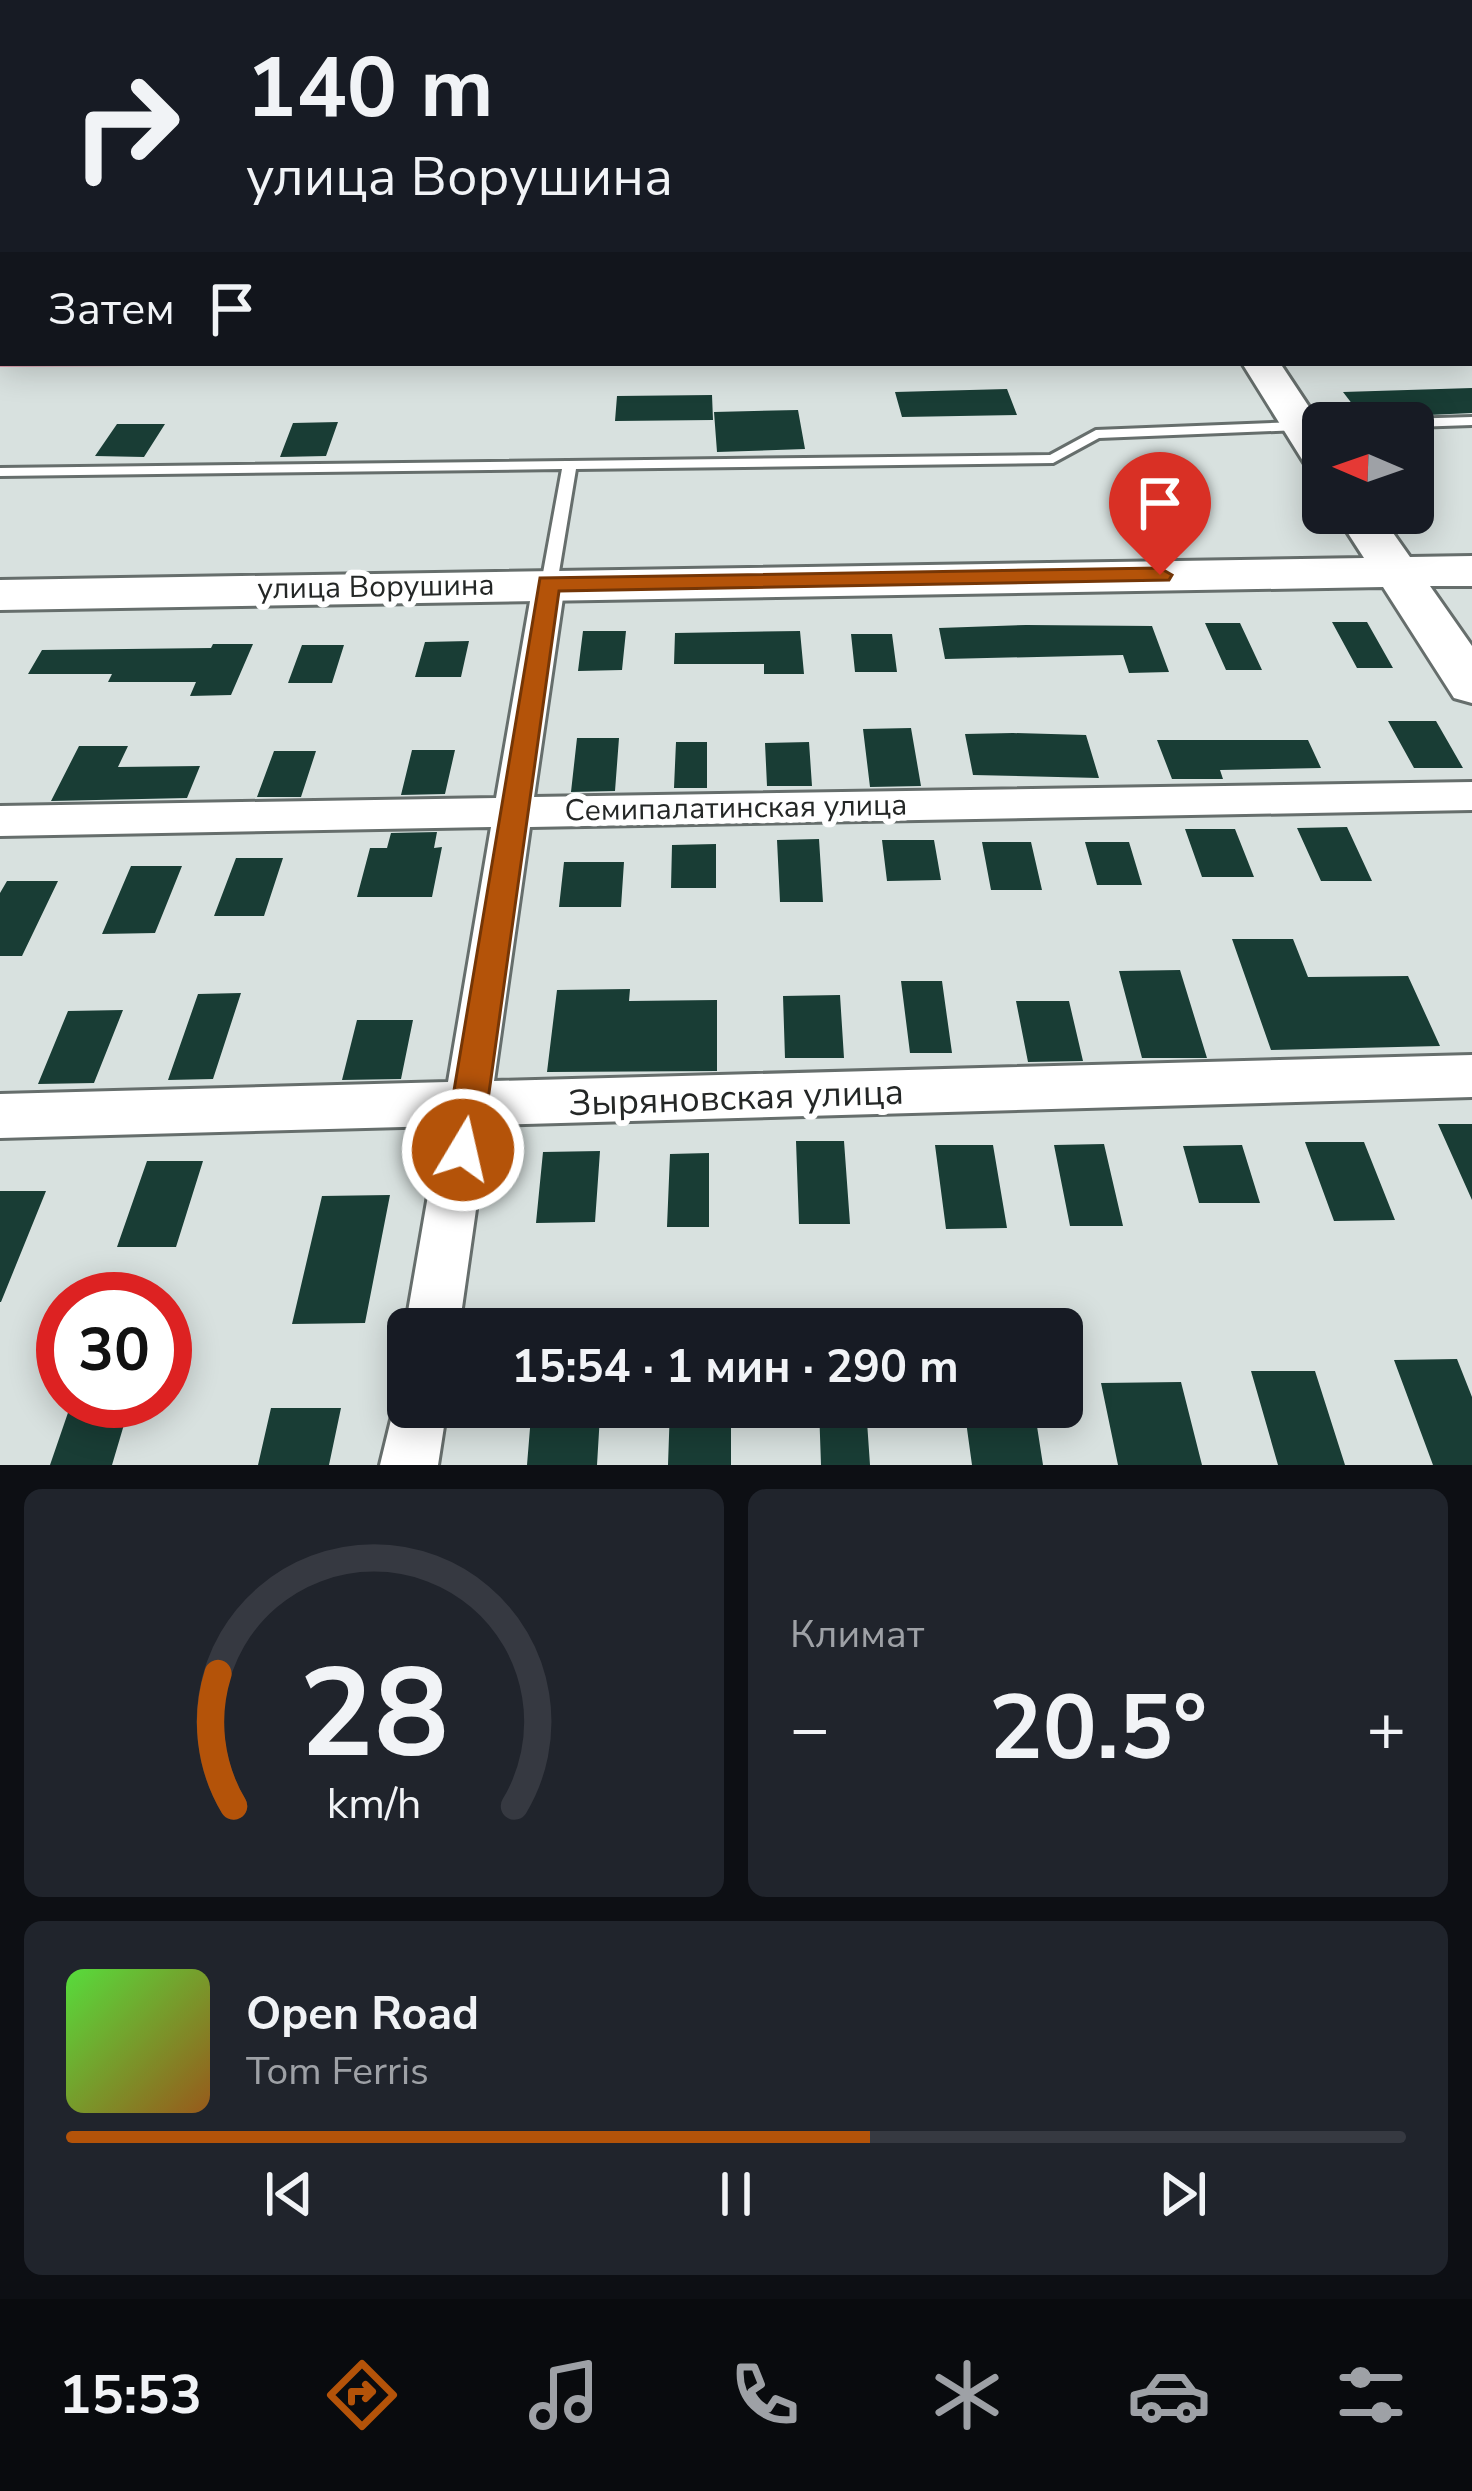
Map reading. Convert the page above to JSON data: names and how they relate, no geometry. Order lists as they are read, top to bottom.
{
  "streets": {
    "street": ["улица Ворушина", "Семипалатинская улица", "Зыряновская улица"]
  },
  "north": "left",
  "page": {
    "turn": ["140 m", "улица Ворушина"],
    "then": "Затем",
    "limit": "30",
    "trip": "15:54 · 1 мин · 290 m",
    "tile": "Климат",
    "heat": ["−", "20.5°", "+"],
    "song": ["Open Road", "Tom Ferris"],
    "tabs": "15:53",
    "gauge": ["28", "km/h"]
  }
}
